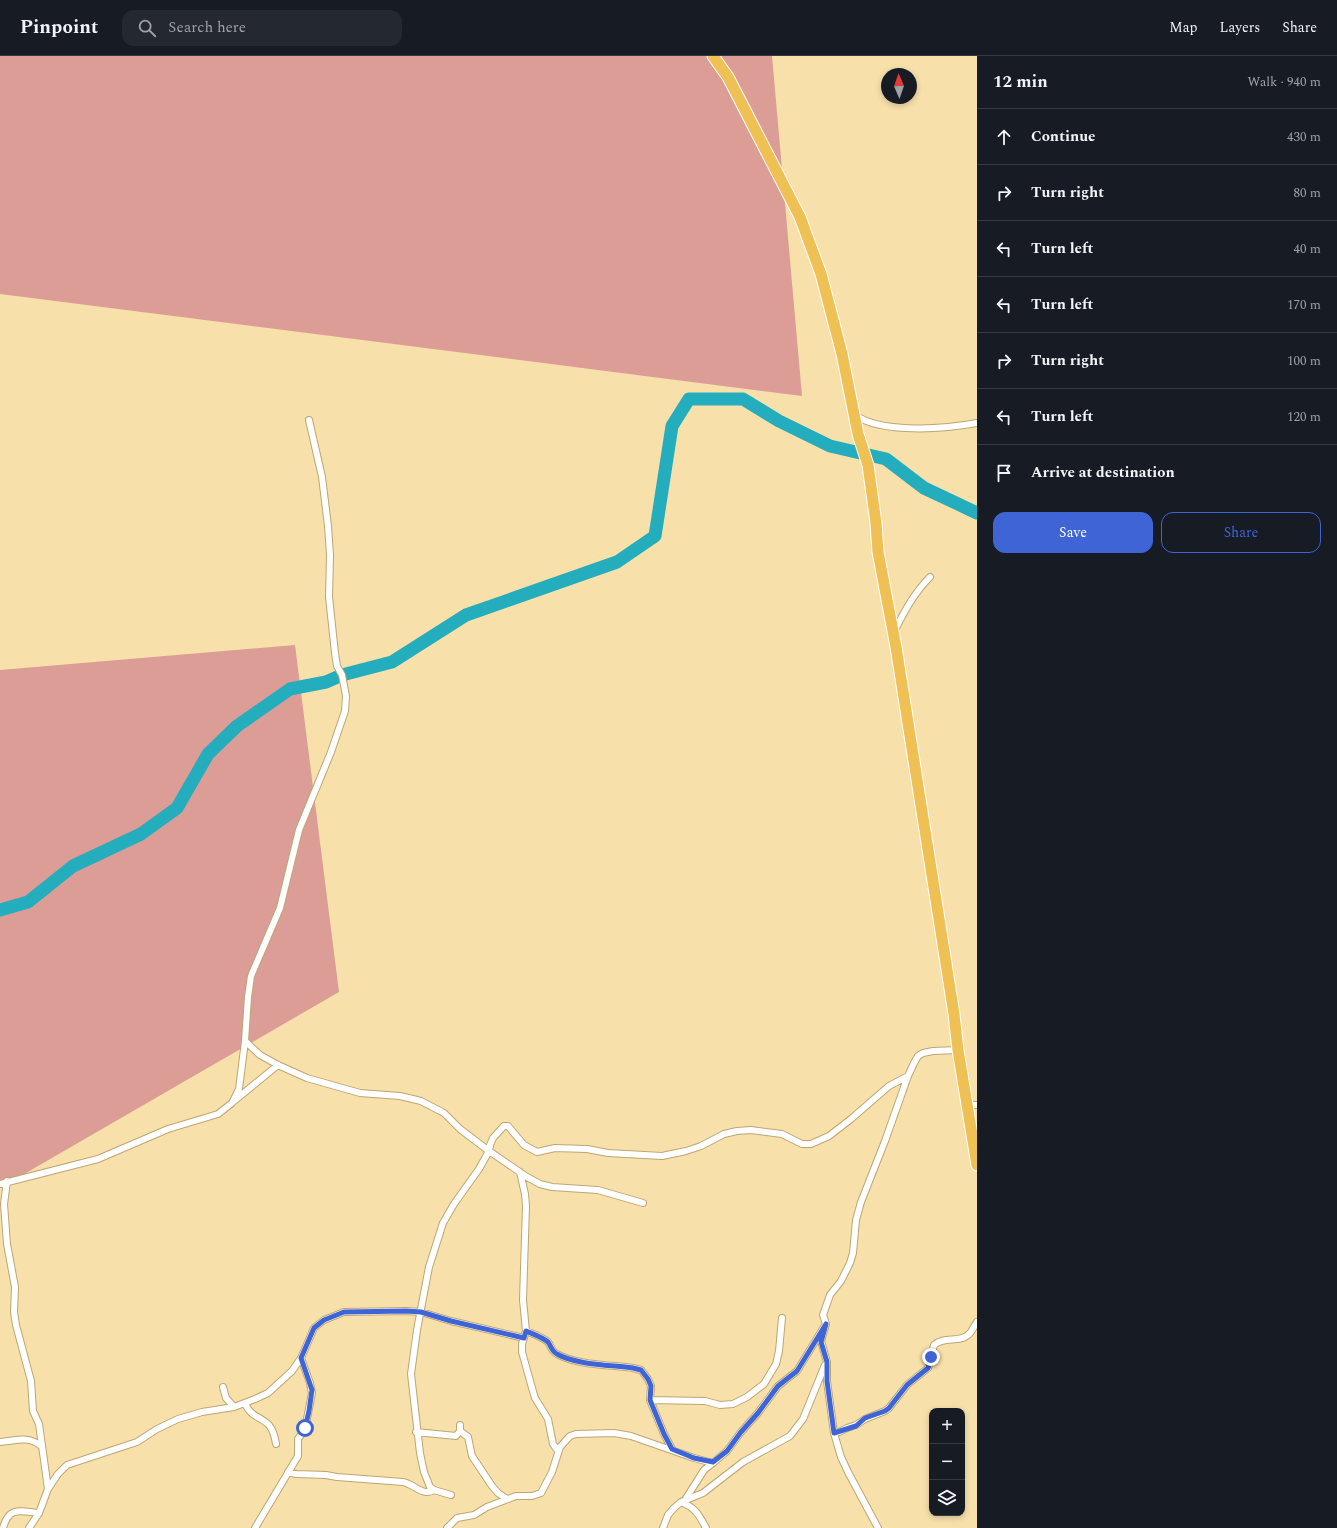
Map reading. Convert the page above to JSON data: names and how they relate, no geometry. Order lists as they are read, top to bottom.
{
  "north": "top",
  "page": {
    "header": "Pinpoint",
    "search": "Search here",
    "nav": ["Map", "Layers", "Share"],
    "heading": ["12 min", "Walk · 940 m"],
    "list": [
      ["Continue", "430 m"],
      ["Turn right", "80 m"],
      ["Turn left", "40 m"],
      ["Turn left", "170 m"],
      ["Turn right", "100 m"],
      ["Turn left", "120 m"],
      "Arrive at destination"
    ],
    "buttons": ["Save", "Share"],
    "map_buttons": ["+", "−"]
  }
}
